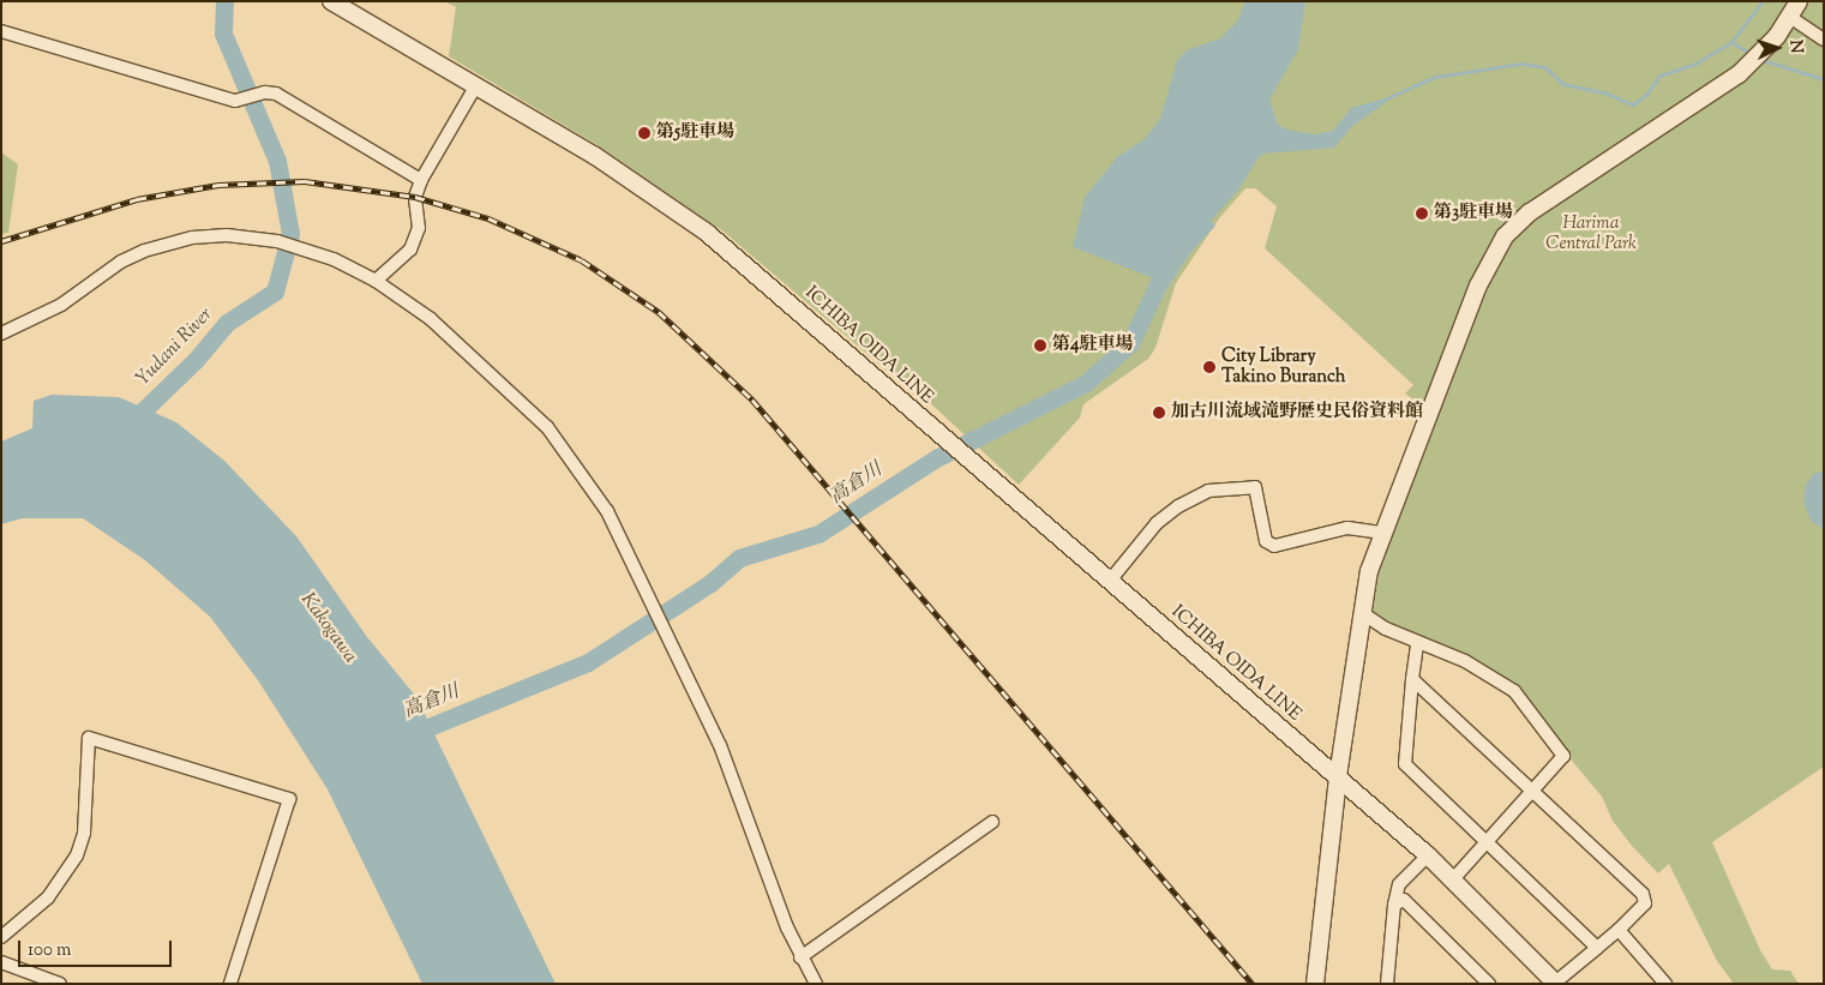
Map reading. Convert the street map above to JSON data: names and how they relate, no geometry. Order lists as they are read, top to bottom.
{
  "streets": {
    "main road": ["ICHIBA OIDA LINE"]
  },
  "water": ["Yudani River", "高倉川", "Kakogawa"],
  "parks": ["Harima Central Park"],
  "places": [
    "第5駐車場",
    "第3駐車場",
    "第4駐車場",
    "City Library Takino Buranch",
    "加古川流域滝野歴史民俗資料館"
  ],
  "scale_bar": "100 m",
  "north": "right"
}
